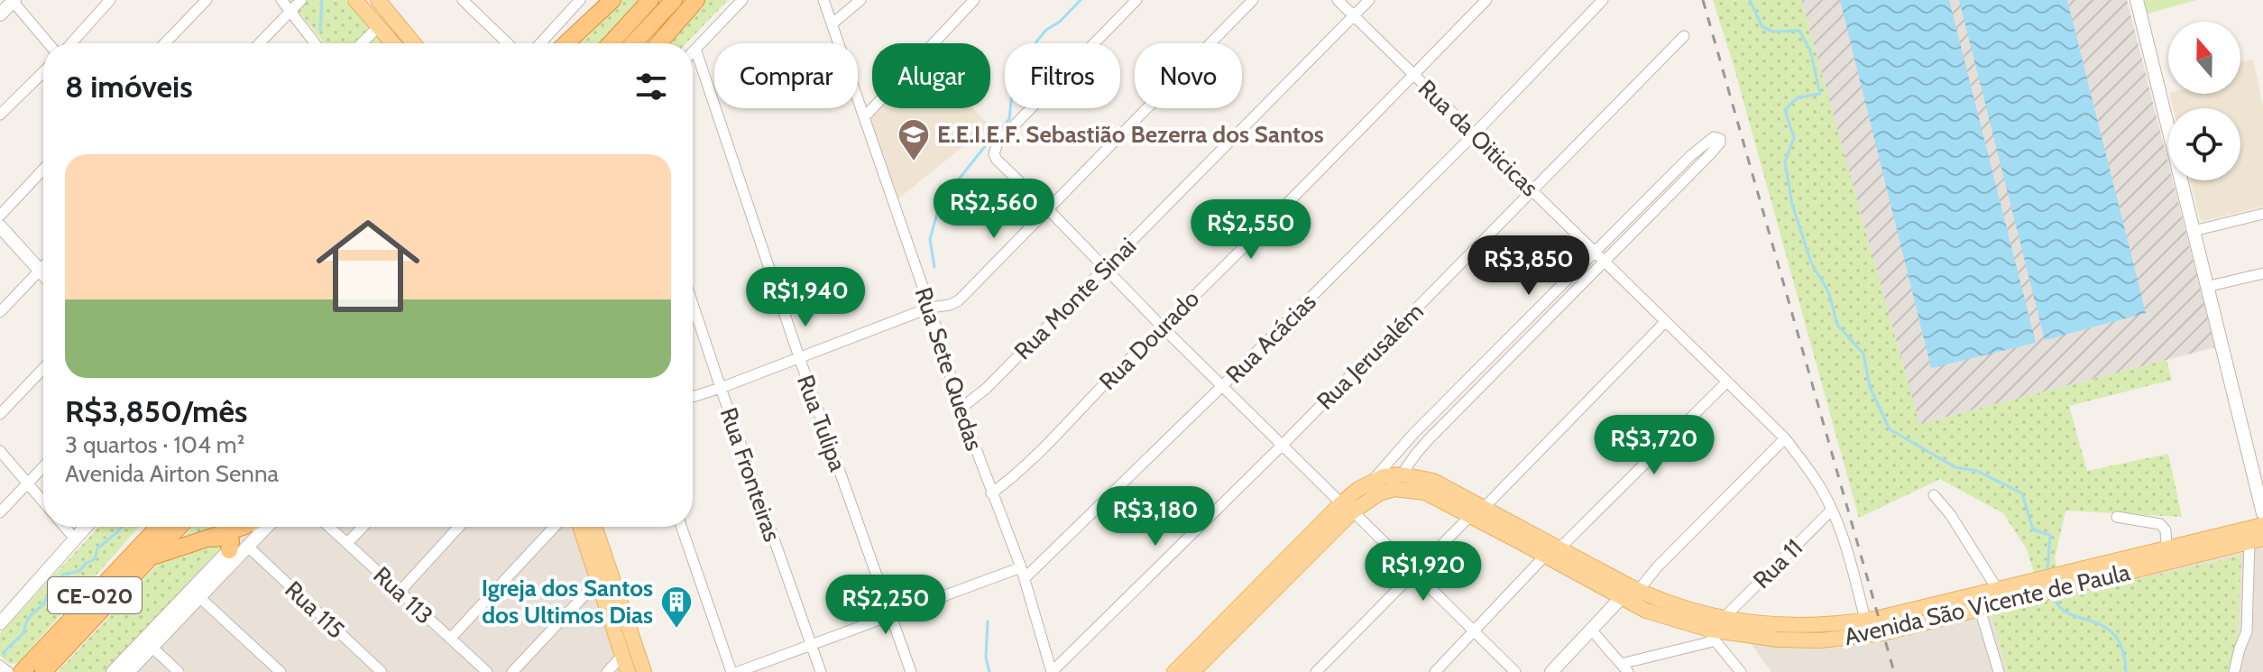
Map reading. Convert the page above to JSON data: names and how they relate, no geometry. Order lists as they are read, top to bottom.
{
  "streets": {
    "highway": ["CE-020"],
    "main road": ["Avenida São Vicente de Paula"],
    "street": [
      "Rua da Oiticicas",
      "Rua Monte Sinai",
      "Rua Acácias",
      "Rua Dourado",
      "Rua Jerusalém",
      "Rua Sete Quedas",
      "Rua Tulipa",
      "Rua Fronteiras",
      "Rua 11",
      "Rua 113",
      "Rua 115"
    ]
  },
  "crossings": [
    ["Rua da Oiticicas", "Rua Monte Sinai"],
    ["Rua da Oiticicas", "Rua Acácias"],
    ["Rua da Oiticicas", "Rua Dourado"],
    ["Rua da Oiticicas", "Rua Jerusalém"],
    ["Rua da Oiticicas", "Rua 11"],
    ["Rua da Oiticicas", "Avenida São Vicente de Paula"],
    ["Rua Monte Sinai", "Rua Sete Quedas"],
    ["Rua Acácias", "Rua Sete Quedas"],
    ["Rua Dourado", "Rua Sete Quedas"],
    ["Rua Jerusalém", "Rua Sete Quedas"],
    ["Rua 11", "Avenida São Vicente de Paula"]
  ],
  "places": {
    "school or university": ["E.E.I.E.F. Sebastião Bezerra dos Santos"],
    "building": ["Igreja dos Santos dos Ultimos Dias"]
  },
  "north": "top",
  "page": {
    "chip": [
      "Comprar",
      "Alugar",
      "Filtros",
      "Novo"
    ],
    "heading": "8 imóveis",
    "list": [
      {
        "name": "R$3,850/mês",
        "note": "3 quartos · 104 m² · Avenida Airton Senna"
      }
    ],
    "price": [
      "R$2,560",
      "R$2,550",
      "R$3,850",
      "R$1,940",
      "R$3,720",
      "R$3,180",
      "R$1,920",
      "R$2,250"
    ]
  }
}
